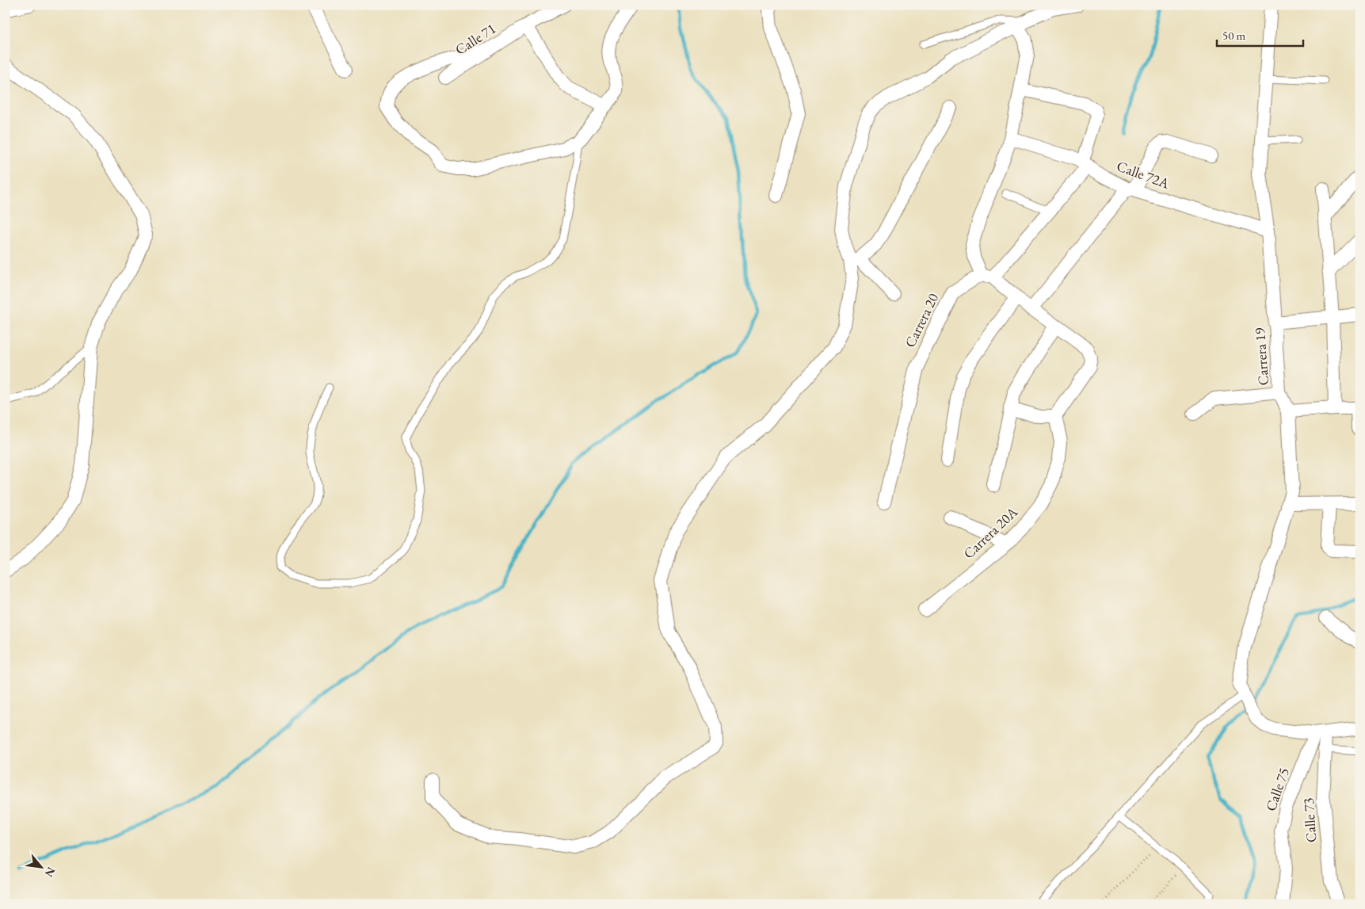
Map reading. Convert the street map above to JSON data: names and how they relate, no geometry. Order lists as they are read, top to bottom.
{
  "streets": {
    "street": [
      "Calle 71",
      "Calle 72A",
      "Carrera 20",
      "Carrera 19",
      "Carrera 20A",
      "Calle 75",
      "Calle 73"
    ]
  },
  "crossings": [
    ["Calle 72A", "Carrera 20"],
    ["Calle 72A", "Carrera 19"],
    ["Calle 75", "Calle 73"]
  ],
  "scale_bar": "50 m",
  "north": "bottom right"
}
